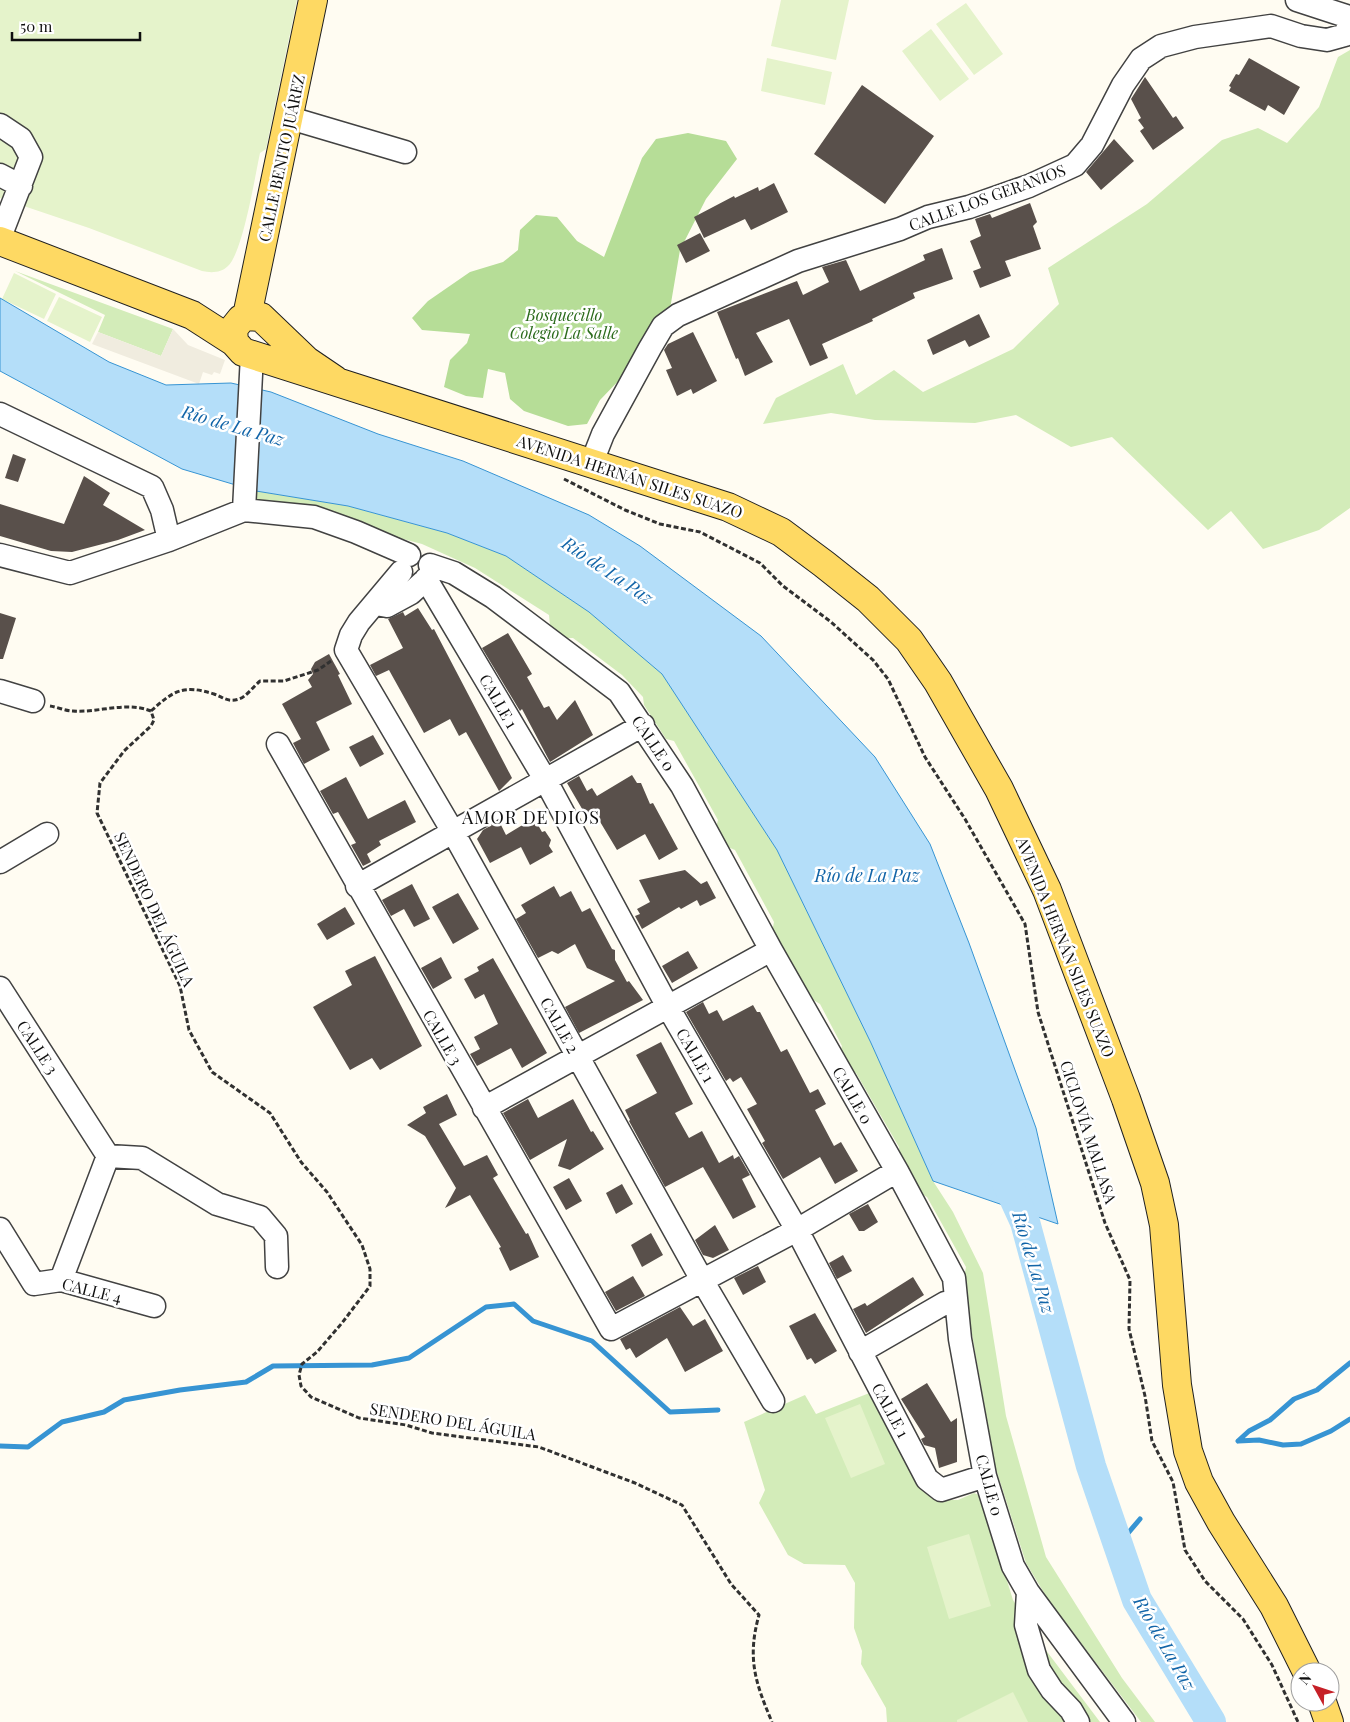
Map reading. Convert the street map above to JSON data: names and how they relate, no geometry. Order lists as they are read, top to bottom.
{
  "streets": {
    "main road": ["CALLE BENITO JUÁREZ", "AVENIDA HERNÁN SILES SUAZO"],
    "street": [
      "CALLE LOS GERANIOS",
      "CALLE 1",
      "CALLE 0",
      "CALLE 2",
      "CALLE 3",
      "CALLE 4"
    ],
    "path": ["SENDERO DEL ÁGUILA", "CICLOVÍA MALLASA"]
  },
  "crossings": [
    ["CALLE BENITO JUÁREZ", "AVENIDA HERNÁN SILES SUAZO"],
    ["CALLE LOS GERANIOS", "AVENIDA HERNÁN SILES SUAZO"],
    ["CALLE 1", "CALLE 0"],
    ["CALLE 2", "CALLE 3"]
  ],
  "districts": ["AMOR DE DIOS"],
  "water": ["Río de La Paz"],
  "parks": ["Bosquecillo Colegio La Salle"],
  "scale_bar": "50 m",
  "north": "top left"
}
